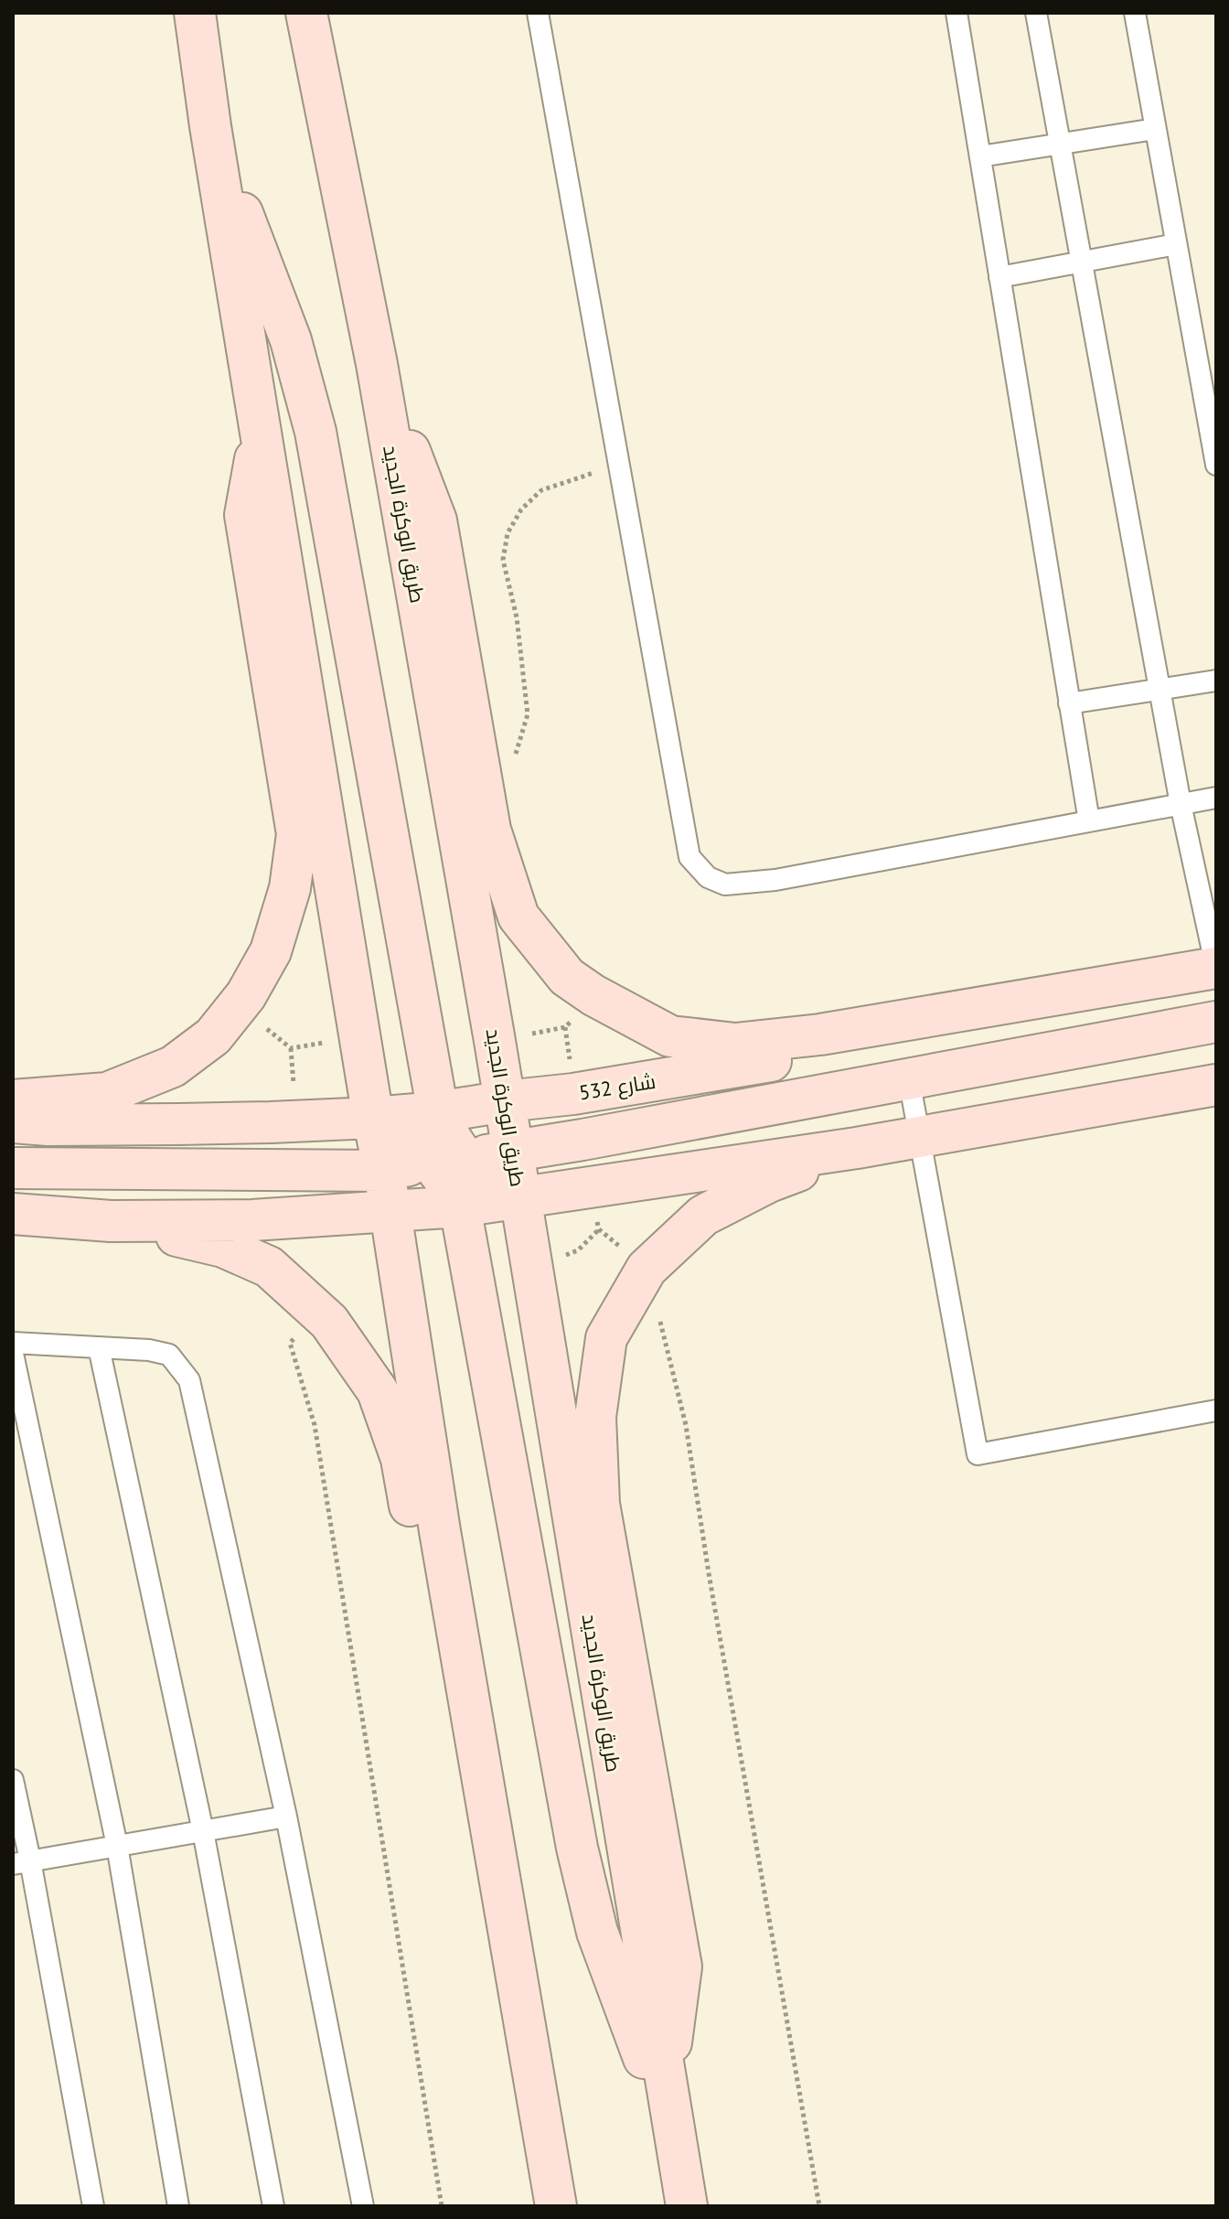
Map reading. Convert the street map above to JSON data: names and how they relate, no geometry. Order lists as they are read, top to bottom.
{
  "streets": {
    "street": ["طريق الوكرة الجديد", "شارع 532"]
  },
  "crossings": [
    ["طريق الوكرة الجديد", "شارع 532"]
  ]
}
